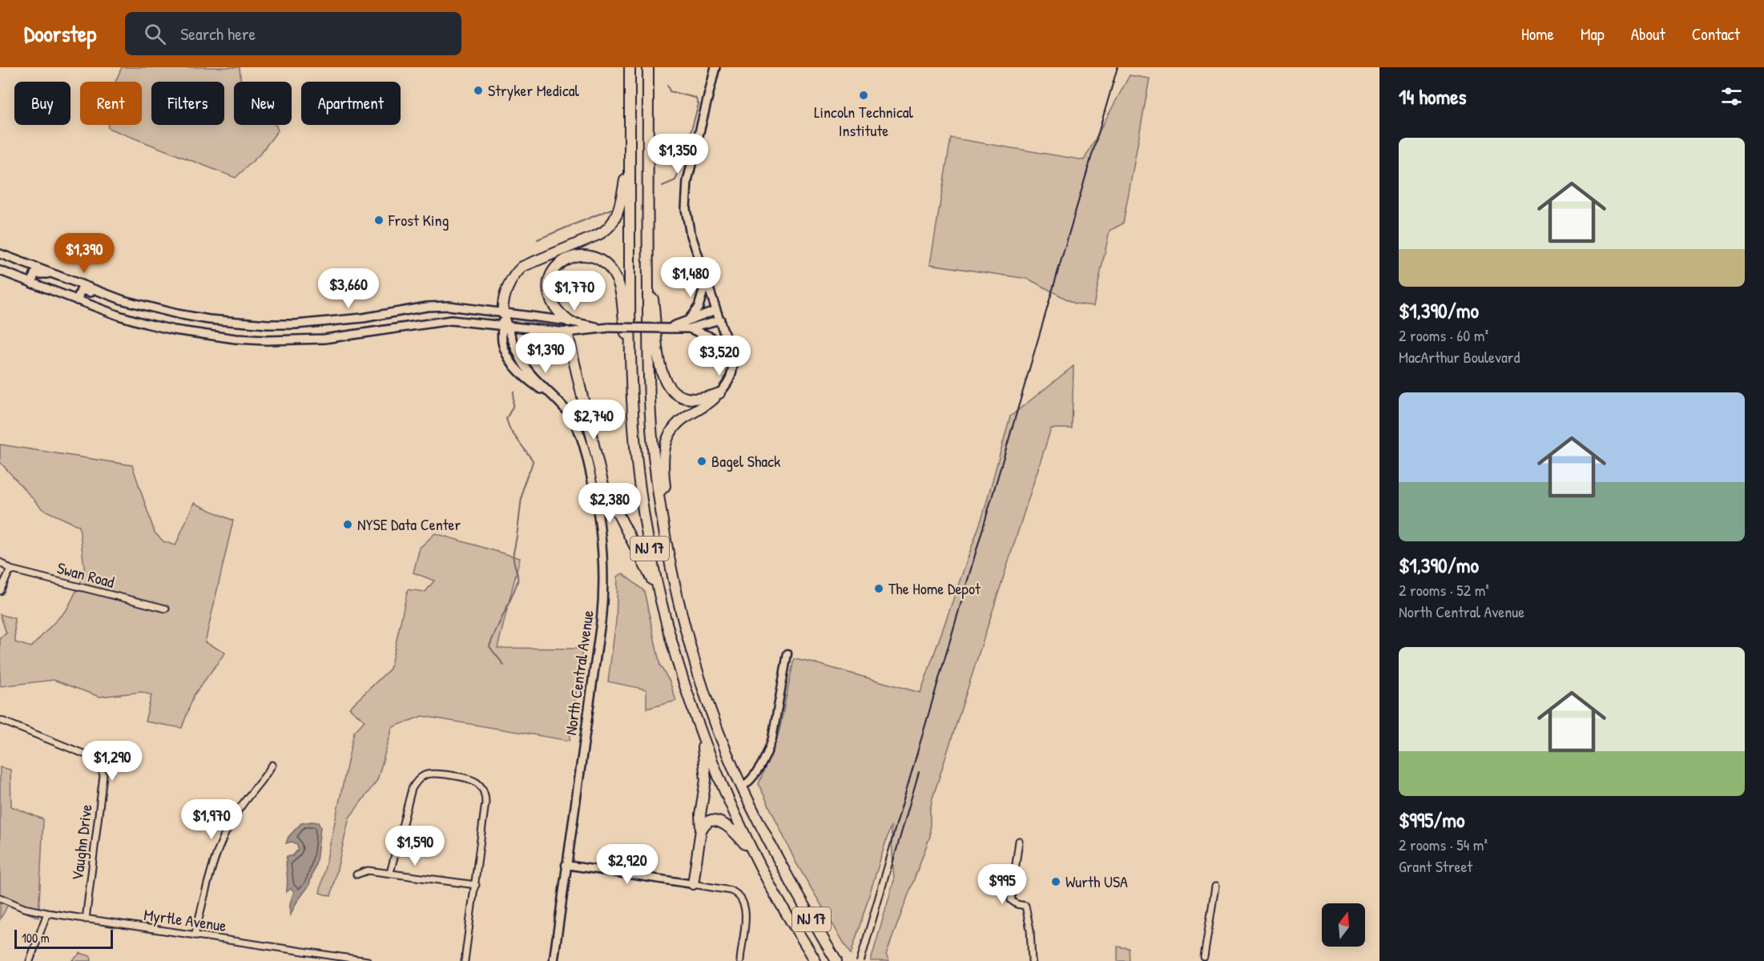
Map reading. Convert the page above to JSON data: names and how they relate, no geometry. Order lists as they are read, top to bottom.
{
  "streets": {
    "highway": ["NJ 17"],
    "main road": ["North Central Avenue"],
    "street": ["Swan Road", "Vaughn Drive", "Myrtle Avenue"]
  },
  "crossings": [
    ["Vaughn Drive", "Myrtle Avenue"]
  ],
  "places": [
    "Stryker Medical",
    "Lincoln Technical Institute",
    "Frost King",
    "Bagel Shack",
    "NYSE Data Center",
    "The Home Depot",
    "Wurth USA"
  ],
  "scale_bar": "100 m",
  "north": "top",
  "page": {
    "header": "Doorstep",
    "search": "Search here",
    "nav": [
      "Home",
      "Map",
      "About",
      "Contact"
    ],
    "heading": "14 homes",
    "chip": [
      "Buy",
      "Rent",
      "Filters",
      "New",
      "Apartment"
    ],
    "list": [
      {
        "name": "$1,390/mo",
        "note": "2 rooms · 60 m² · MacArthur Boulevard"
      },
      {
        "name": "$1,390/mo",
        "note": "2 rooms · 52 m² · North Central Avenue"
      },
      {
        "name": "$995/mo",
        "note": "2 rooms · 54 m² · Grant Street"
      }
    ],
    "price": [
      "$1,350",
      "$1,390",
      "$1,480",
      "$3,660",
      "$1,770",
      "$1,390",
      "$3,520",
      "$2,740",
      "$2,380",
      "$1,290",
      "$1,970",
      "$1,590",
      "$2,920",
      "$995"
    ],
    "scale": "100 m"
  }
}
